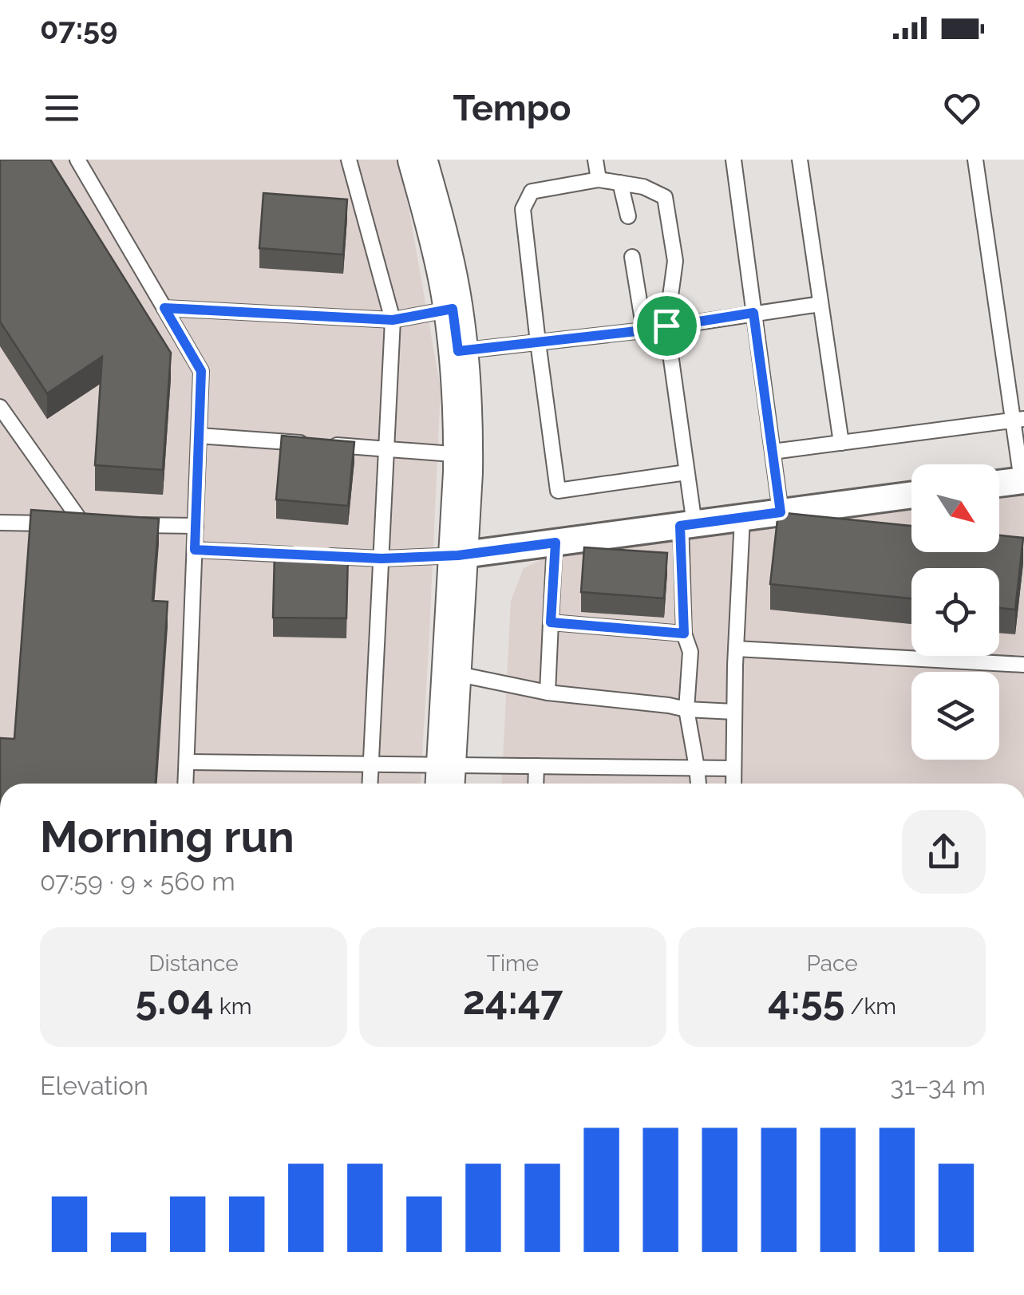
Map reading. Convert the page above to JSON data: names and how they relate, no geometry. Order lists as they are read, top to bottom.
{
  "north": "bottom right",
  "page": {
    "status": "07:59",
    "header": "Tempo",
    "heading": ["Morning run", "07:59 · 9 × 560 m"],
    "stats": [
      ["Distance", "5.04 km"],
      ["Time", "24:47"],
      ["Pace", "4:55 /km"]
    ],
    "chart": ["Elevation", "31–34 m"]
  }
}
